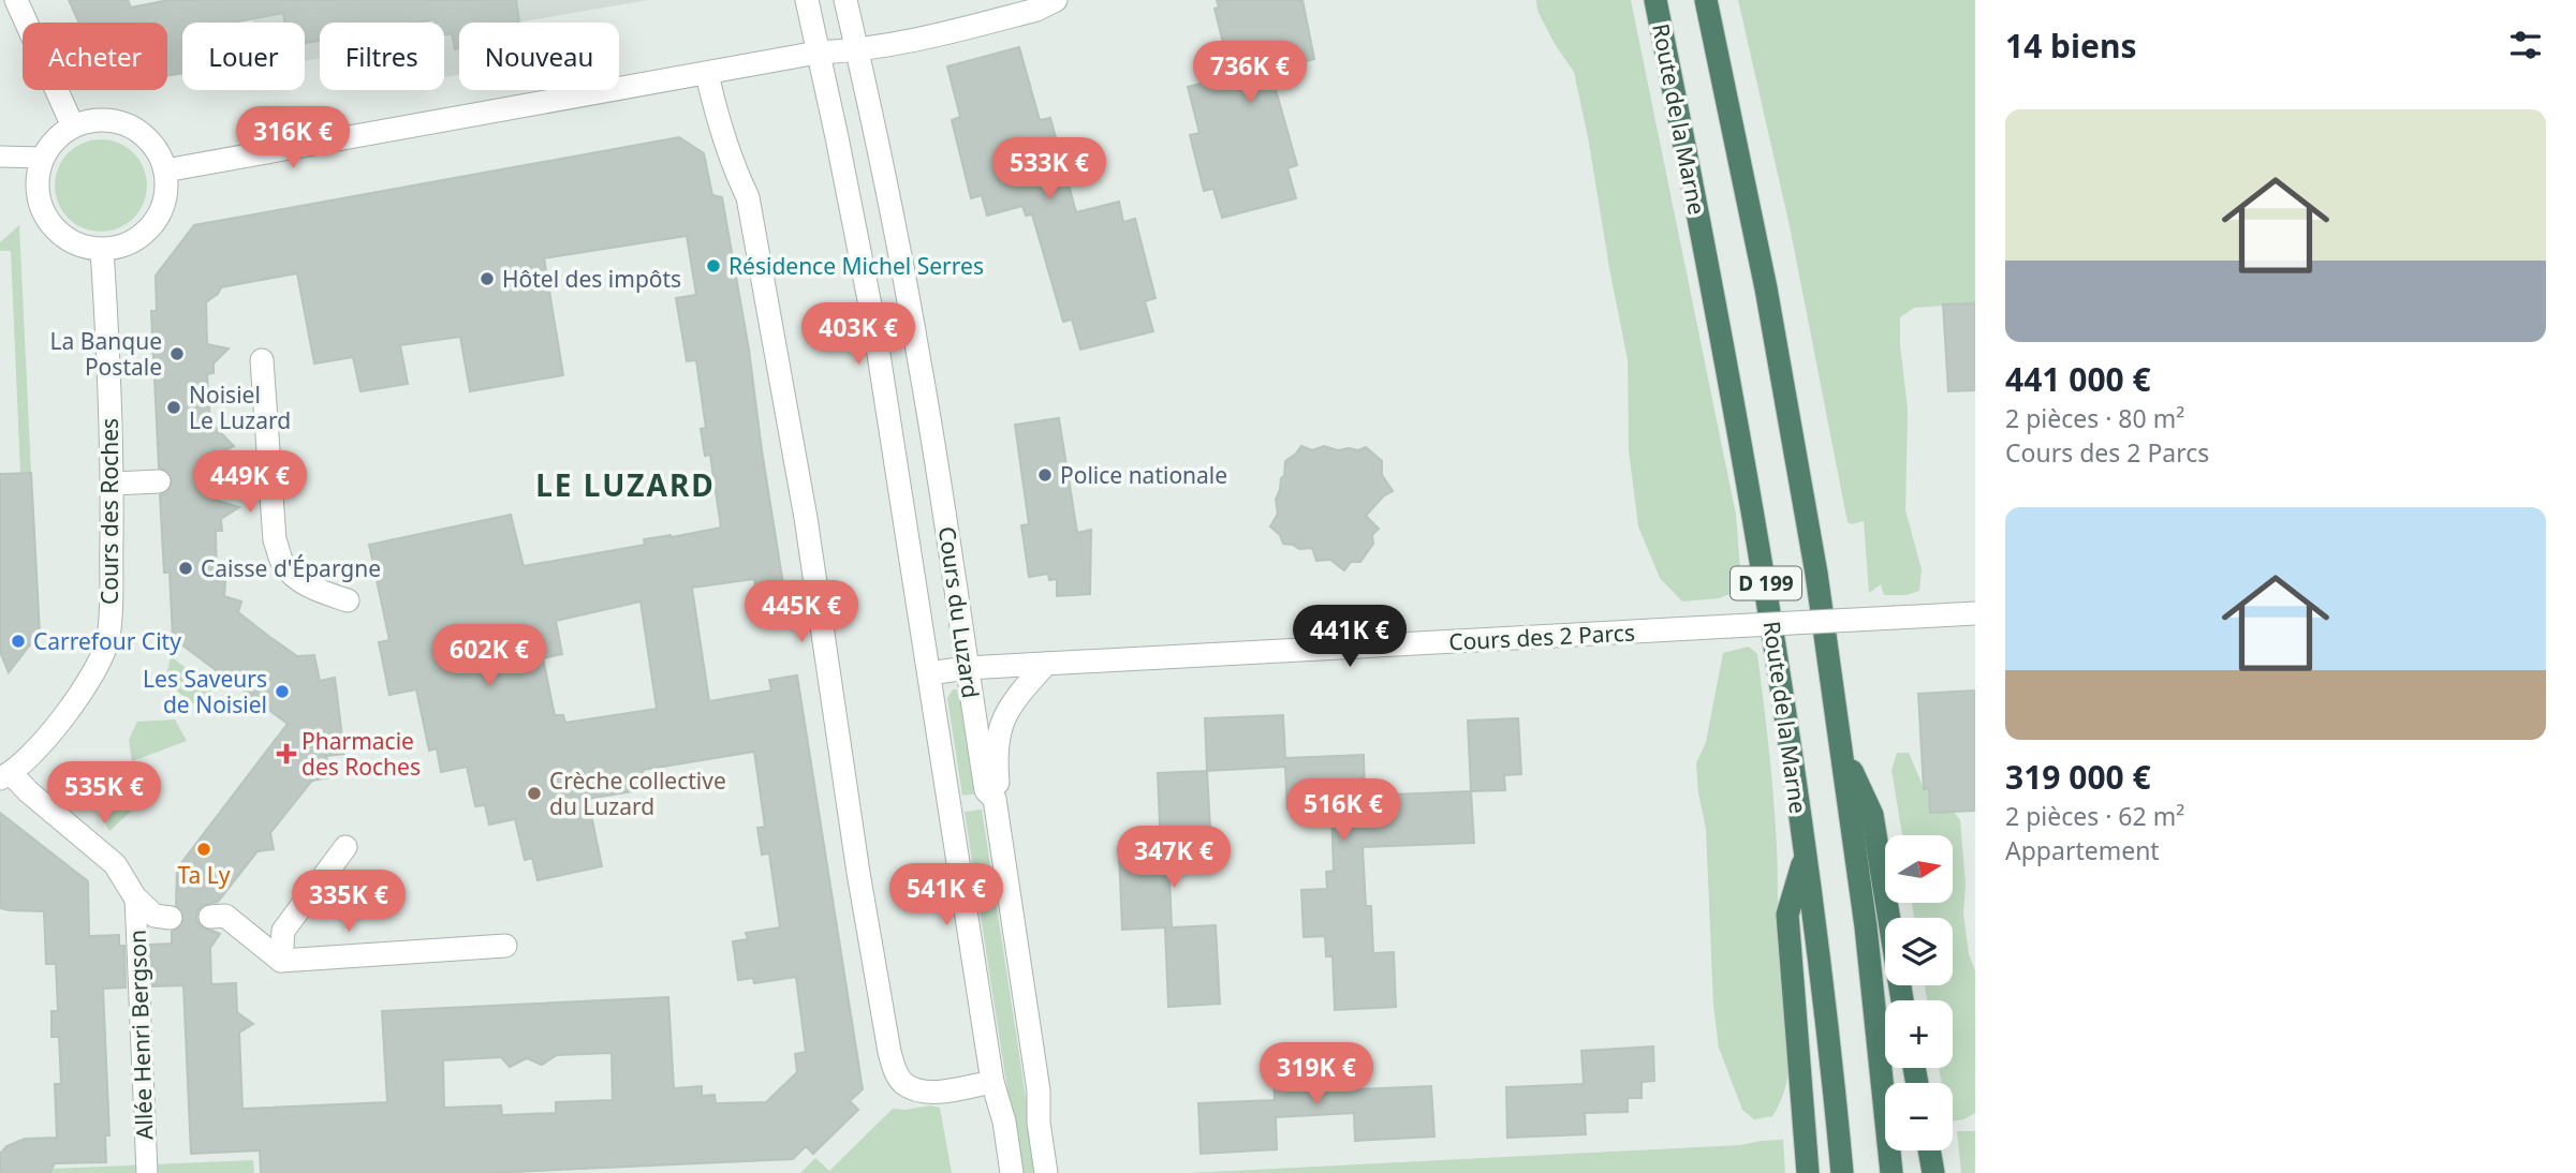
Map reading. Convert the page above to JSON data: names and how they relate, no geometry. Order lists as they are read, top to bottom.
{
  "streets": {
    "highway": ["Route de la Marne", "D 199"],
    "street": [
      "Cours des Roches",
      "Cours du Luzard",
      "Cours des 2 Parcs",
      "Allée Henri Bergson"
    ]
  },
  "crossings": [
    ["Cours du Luzard", "Cours des 2 Parcs"]
  ],
  "districts": ["LE LUZARD"],
  "places": {
    "other": [
      "Résidence Michel Serres",
      "Hôtel des impôts",
      "La Banque Postale",
      "Noisiel Le Luzard",
      "Police nationale",
      "Caisse d'Épargne",
      "Carrefour City",
      "Les Saveurs de Noisiel",
      "Crèche collective du Luzard",
      "Ta Ly"
    ],
    "health": ["Pharmacie des Roches"]
  },
  "north": "right",
  "page": {
    "heading": "14 biens",
    "chip": [
      "Acheter",
      "Louer",
      "Filtres",
      "Nouveau"
    ],
    "price": [
      "736K €",
      "316K €",
      "533K €",
      "403K €",
      "449K €",
      "445K €",
      "441K €",
      "602K €",
      "535K €",
      "516K €",
      "347K €",
      "541K €",
      "335K €",
      "319K €"
    ],
    "list": [
      {
        "name": "441 000 €",
        "note": "2 pièces · 80 m² · Cours des 2 Parcs"
      },
      {
        "name": "319 000 €",
        "note": "2 pièces · 62 m² · Appartement"
      }
    ],
    "map_buttons": ["+", "−"]
  }
}
